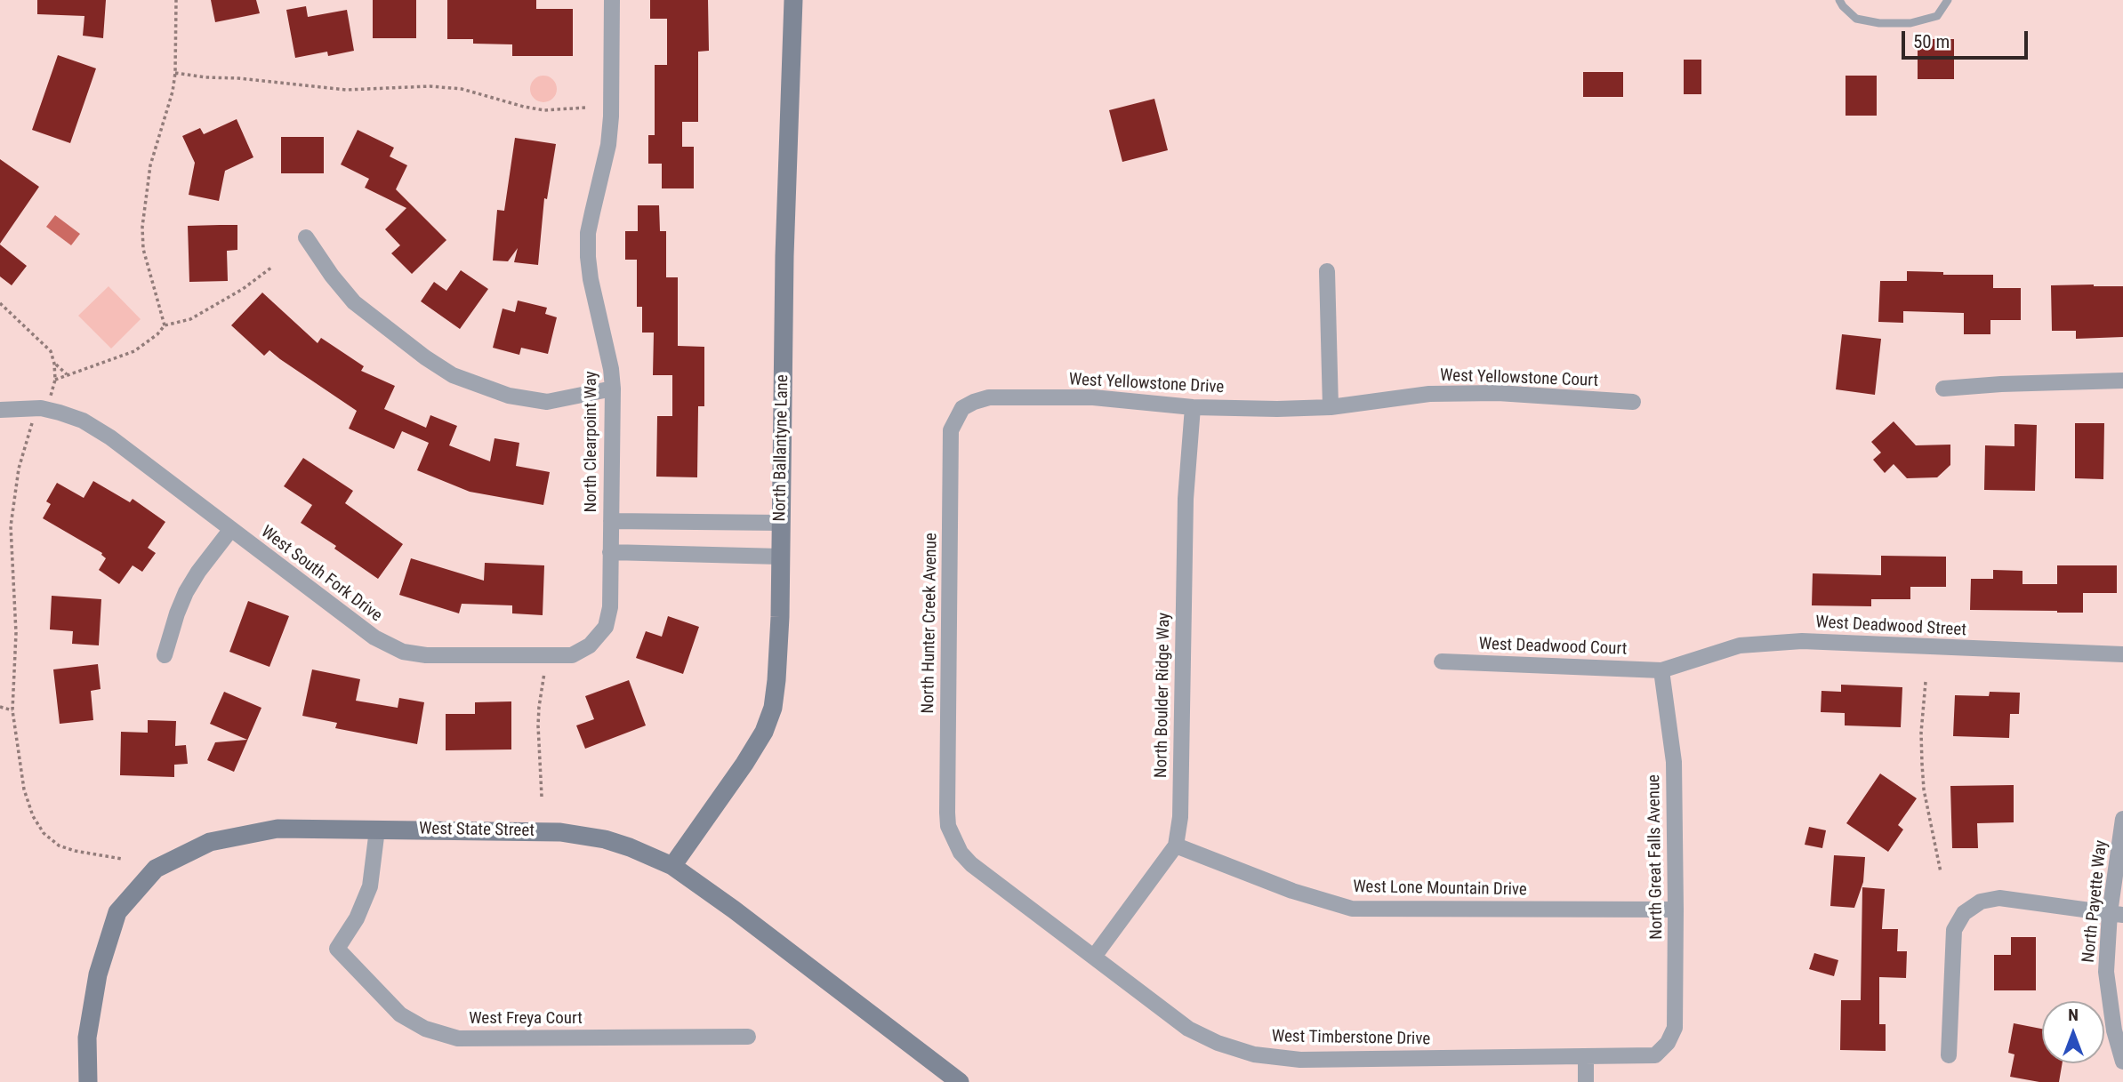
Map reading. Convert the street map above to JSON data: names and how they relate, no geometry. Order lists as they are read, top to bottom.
{
  "streets": {
    "main road": ["North Ballantyne Lane", "West State Street"],
    "street": [
      "West Yellowstone Court",
      "West Yellowstone Drive",
      "North Clearpoint Way",
      "West South Fork Drive",
      "North Hunter Creek Avenue",
      "West Deadwood Street",
      "West Deadwood Court",
      "North Boulder Ridge Way",
      "North Great Falls Avenue",
      "West Lone Mountain Drive",
      "North Payette Way",
      "West Freya Court",
      "West Timberstone Drive"
    ]
  },
  "crossings": [
    ["West Yellowstone Court", "West Yellowstone Drive"],
    ["West Yellowstone Drive", "North Hunter Creek Avenue"],
    ["West Yellowstone Drive", "North Boulder Ridge Way"],
    ["North Clearpoint Way", "West South Fork Drive"],
    ["North Ballantyne Lane", "West State Street"],
    ["North Hunter Creek Avenue", "West Timberstone Drive"],
    ["West Deadwood Street", "West Deadwood Court"],
    ["West Deadwood Street", "North Great Falls Avenue"],
    ["West Deadwood Court", "North Great Falls Avenue"],
    ["North Boulder Ridge Way", "West Lone Mountain Drive"],
    ["North Boulder Ridge Way", "West Timberstone Drive"],
    ["West State Street", "West Freya Court"],
    ["North Great Falls Avenue", "West Lone Mountain Drive"],
    ["North Great Falls Avenue", "West Timberstone Drive"]
  ],
  "scale_bar": "50 m",
  "north": "top"
}
